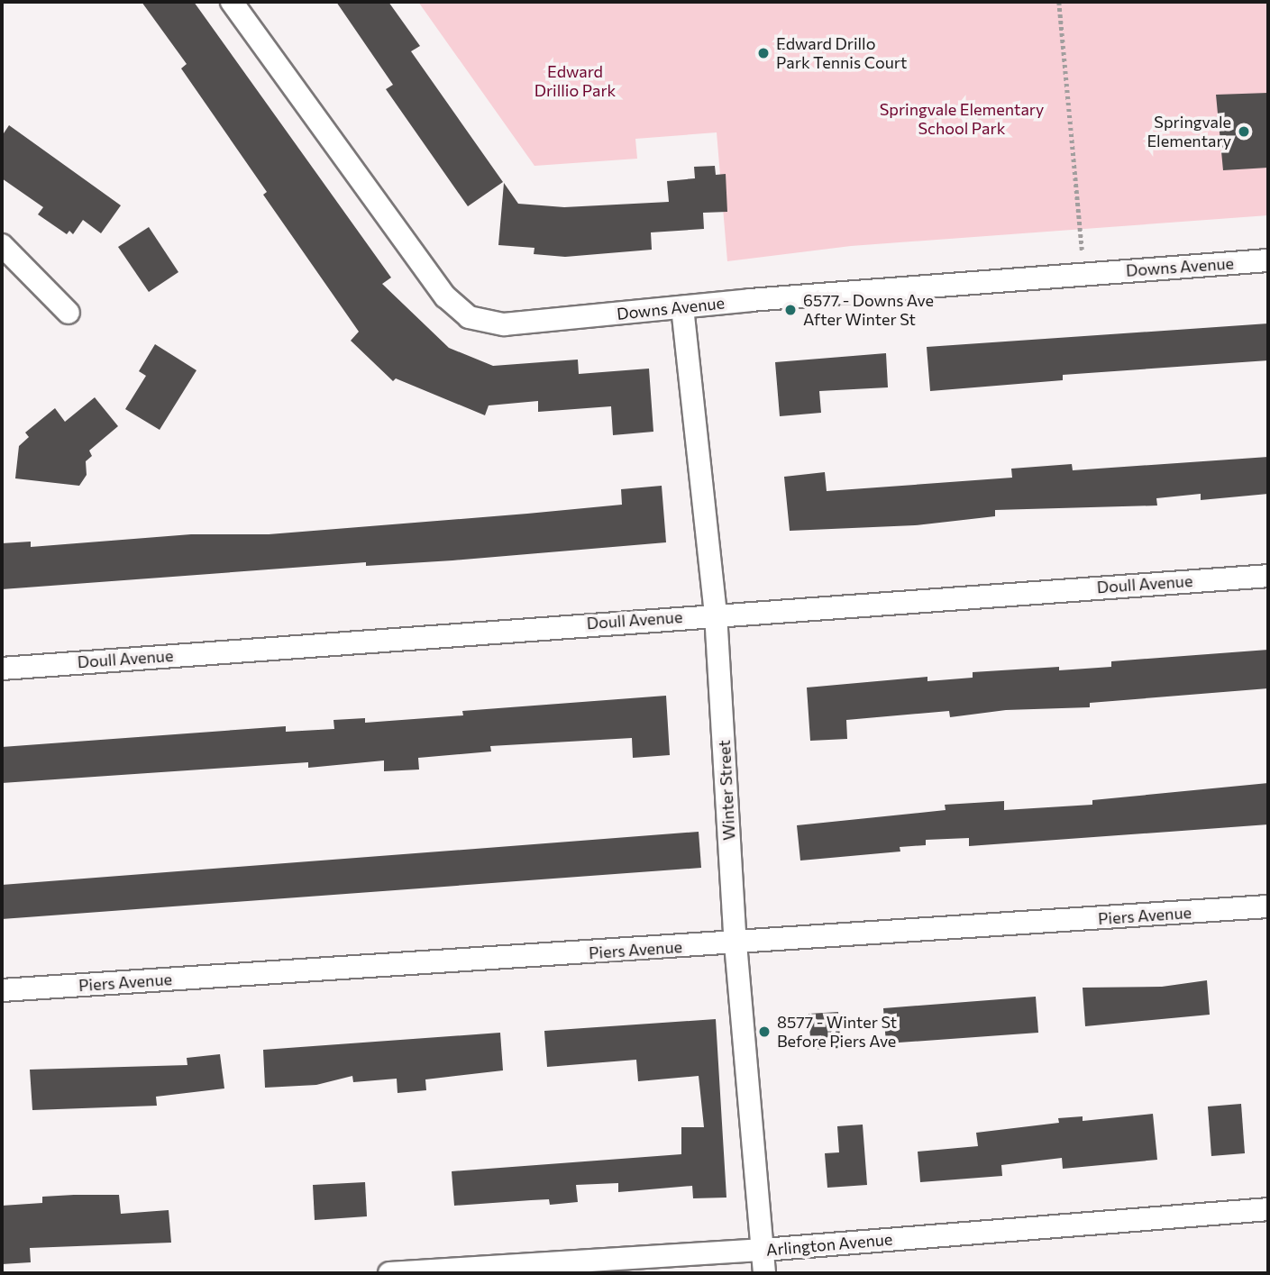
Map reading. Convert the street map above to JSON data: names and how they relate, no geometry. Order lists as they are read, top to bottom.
{
  "streets": {
    "street": [
      "Downs Avenue",
      "Doull Avenue",
      "Winter Street",
      "Piers Avenue",
      "Arlington Avenue"
    ]
  },
  "crossings": [
    ["Downs Avenue", "Winter Street"],
    ["Doull Avenue", "Winter Street"],
    ["Winter Street", "Piers Avenue"],
    ["Winter Street", "Arlington Avenue"]
  ],
  "parks": ["Edward Drillio Park", "Springvale Elementary School Park"],
  "places": [
    "Edward Drillo Park Tennis Court",
    "Springvale Elementary",
    "6577 - Downs Ave After Winter St",
    "8577 - Winter St Before Piers Ave"
  ]
}
